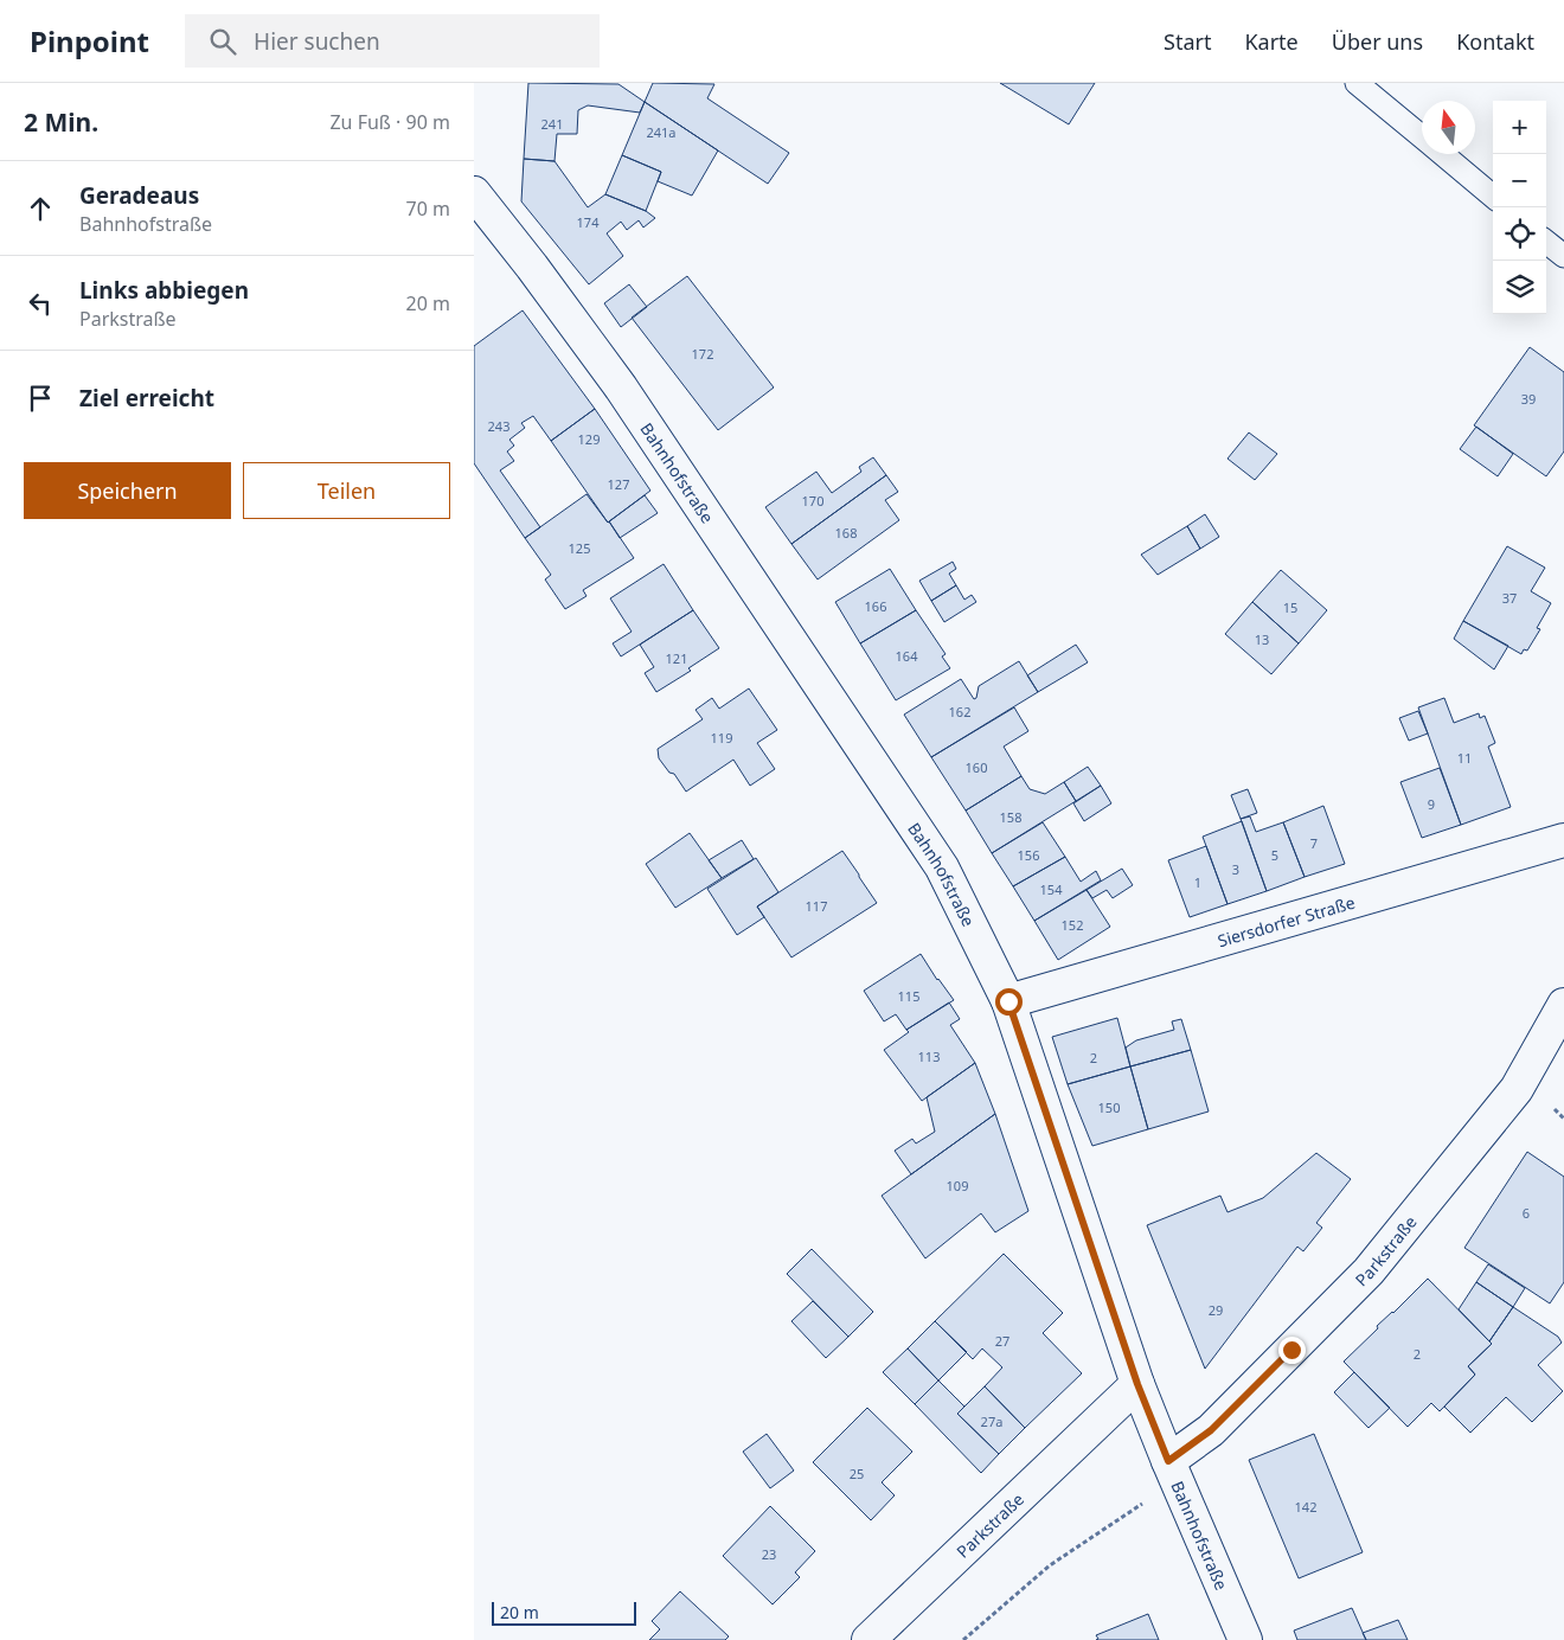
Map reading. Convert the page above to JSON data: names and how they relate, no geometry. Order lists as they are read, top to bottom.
{
  "streets": {
    "street": ["Bahnhofstraße", "Siersdorfer Straße", "Parkstraße"]
  },
  "crossings": [
    ["Bahnhofstraße", "Siersdorfer Straße"],
    ["Bahnhofstraße", "Parkstraße"]
  ],
  "house_numbers": [
    "241",
    "241a",
    "174",
    "172",
    "39",
    "243",
    "129",
    "127",
    "170",
    "168",
    "125",
    "37",
    "166",
    "15",
    "13",
    "164",
    "121",
    "162",
    "119",
    "11",
    "160",
    "9",
    "158",
    "7",
    "156",
    "5",
    "3",
    "1",
    "154",
    "117",
    "152",
    "115",
    "113",
    "2",
    "150",
    "109",
    "6",
    "29",
    "27",
    "2",
    "27a",
    "25",
    "142",
    "23"
  ],
  "scale_bar": "20 m",
  "north": "top",
  "page": {
    "header": "Pinpoint",
    "search": "Hier suchen",
    "nav": [
      "Start",
      "Karte",
      "Über uns",
      "Kontakt"
    ],
    "heading": ["2 Min.", "Zu Fuß · 90 m"],
    "map_buttons": ["+", "−"],
    "list": [
      ["Geradeaus", "Bahnhofstraße", "70 m"],
      ["Links abbiegen", "Parkstraße", "20 m"],
      "Ziel erreicht"
    ],
    "buttons": ["Speichern", "Teilen"],
    "scale": "20 m"
  }
}
